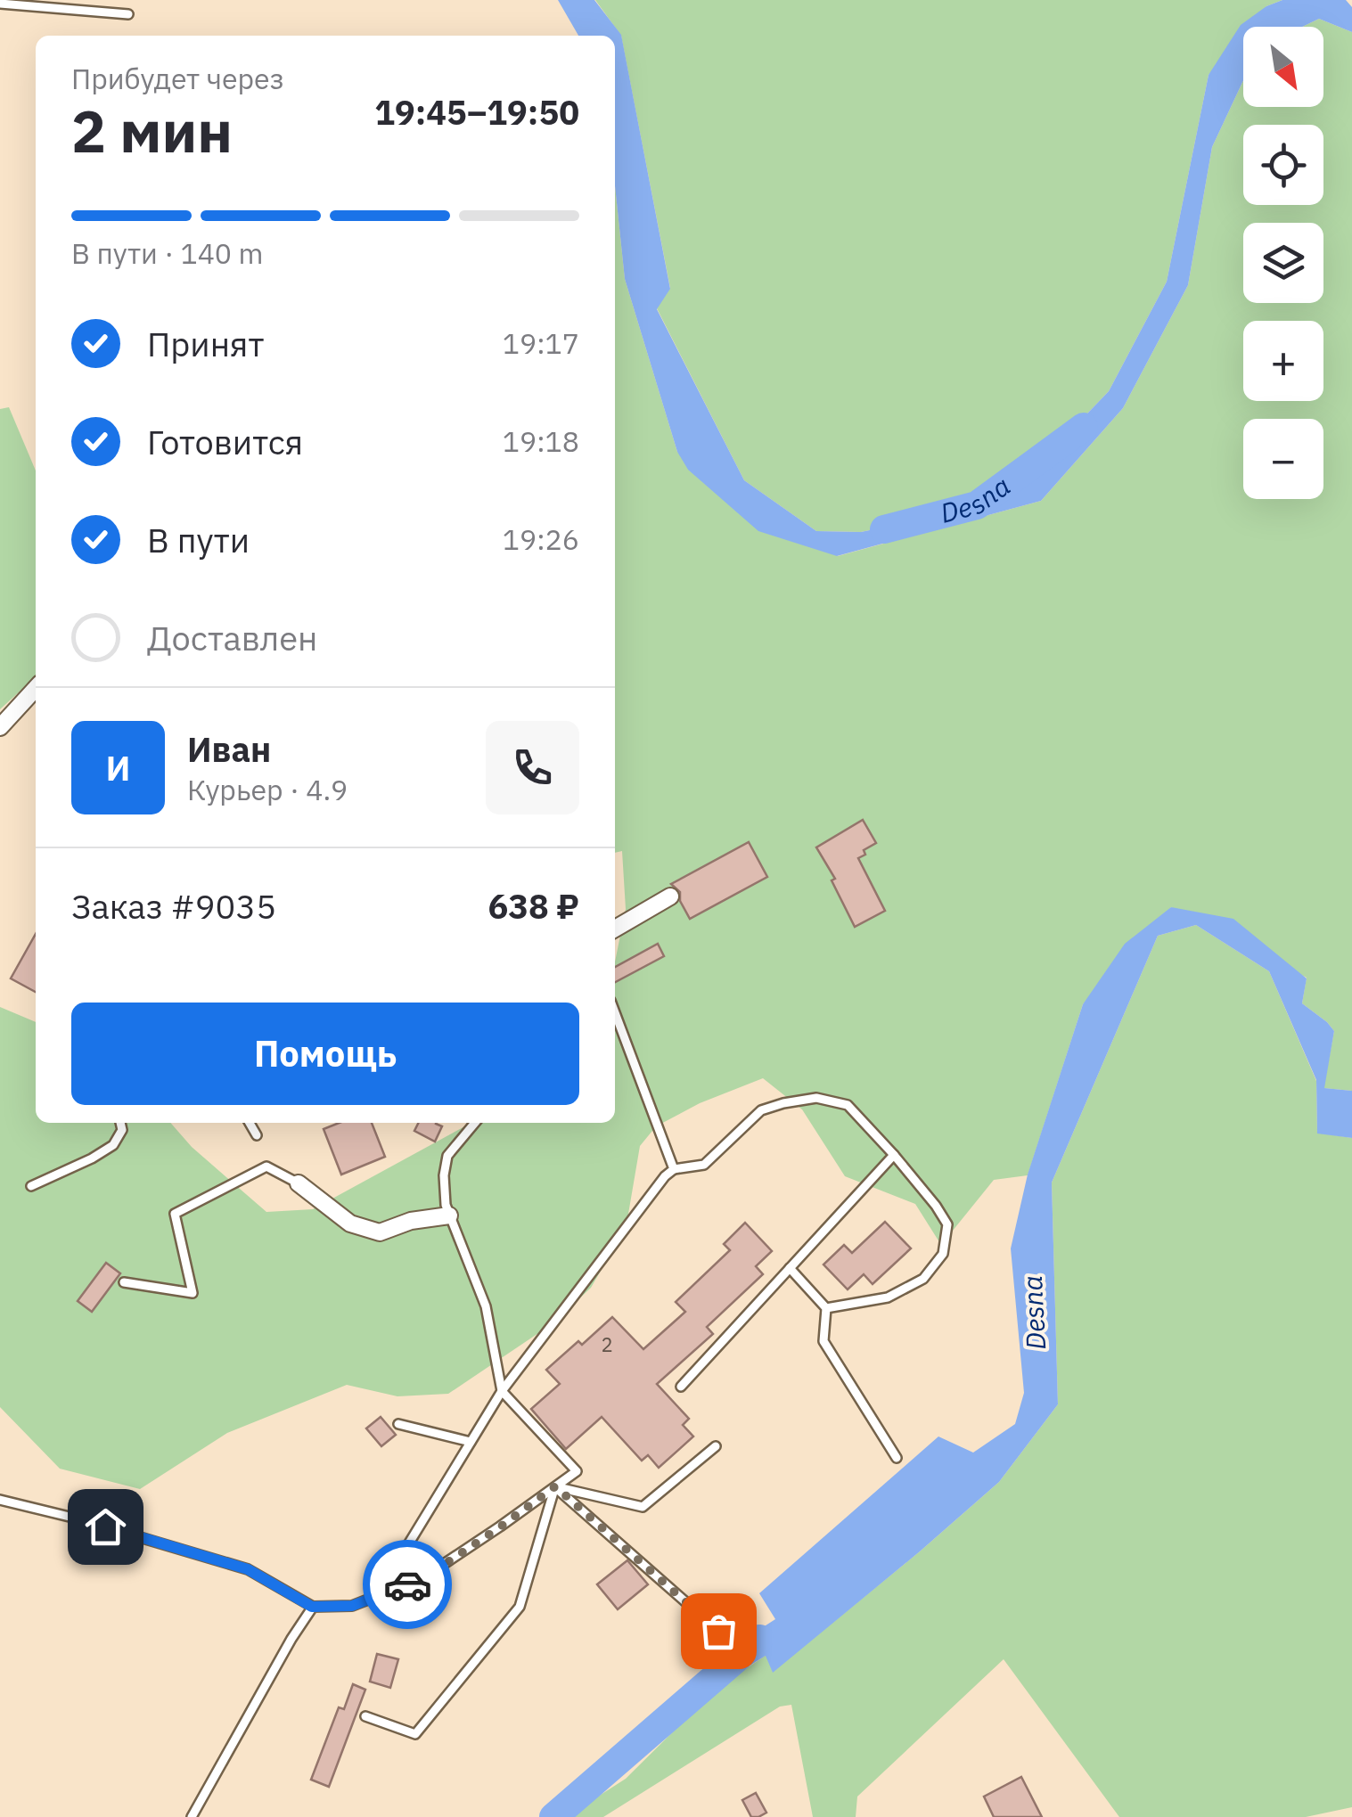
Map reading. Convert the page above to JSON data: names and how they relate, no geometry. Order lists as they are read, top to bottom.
{
  "water": ["Desna"],
  "house_numbers": ["2"],
  "north": "bottom right",
  "page": {
    "map_buttons": ["+", "−"],
    "heading": ["2 мин", "Прибудет через", "19:45–19:50"],
    "panel": [
      "Иван",
      "Курьер · 4.9",
      "Заказ #9035",
      "638 ₽"
    ],
    "bar": "В пути · 140 m",
    "list": [
      ["Принят", "19:17"],
      ["Готовится", "19:18"],
      ["В пути", "19:26"],
      "Доставлен"
    ],
    "round": "И",
    "buttons": "Помощь"
  }
}
